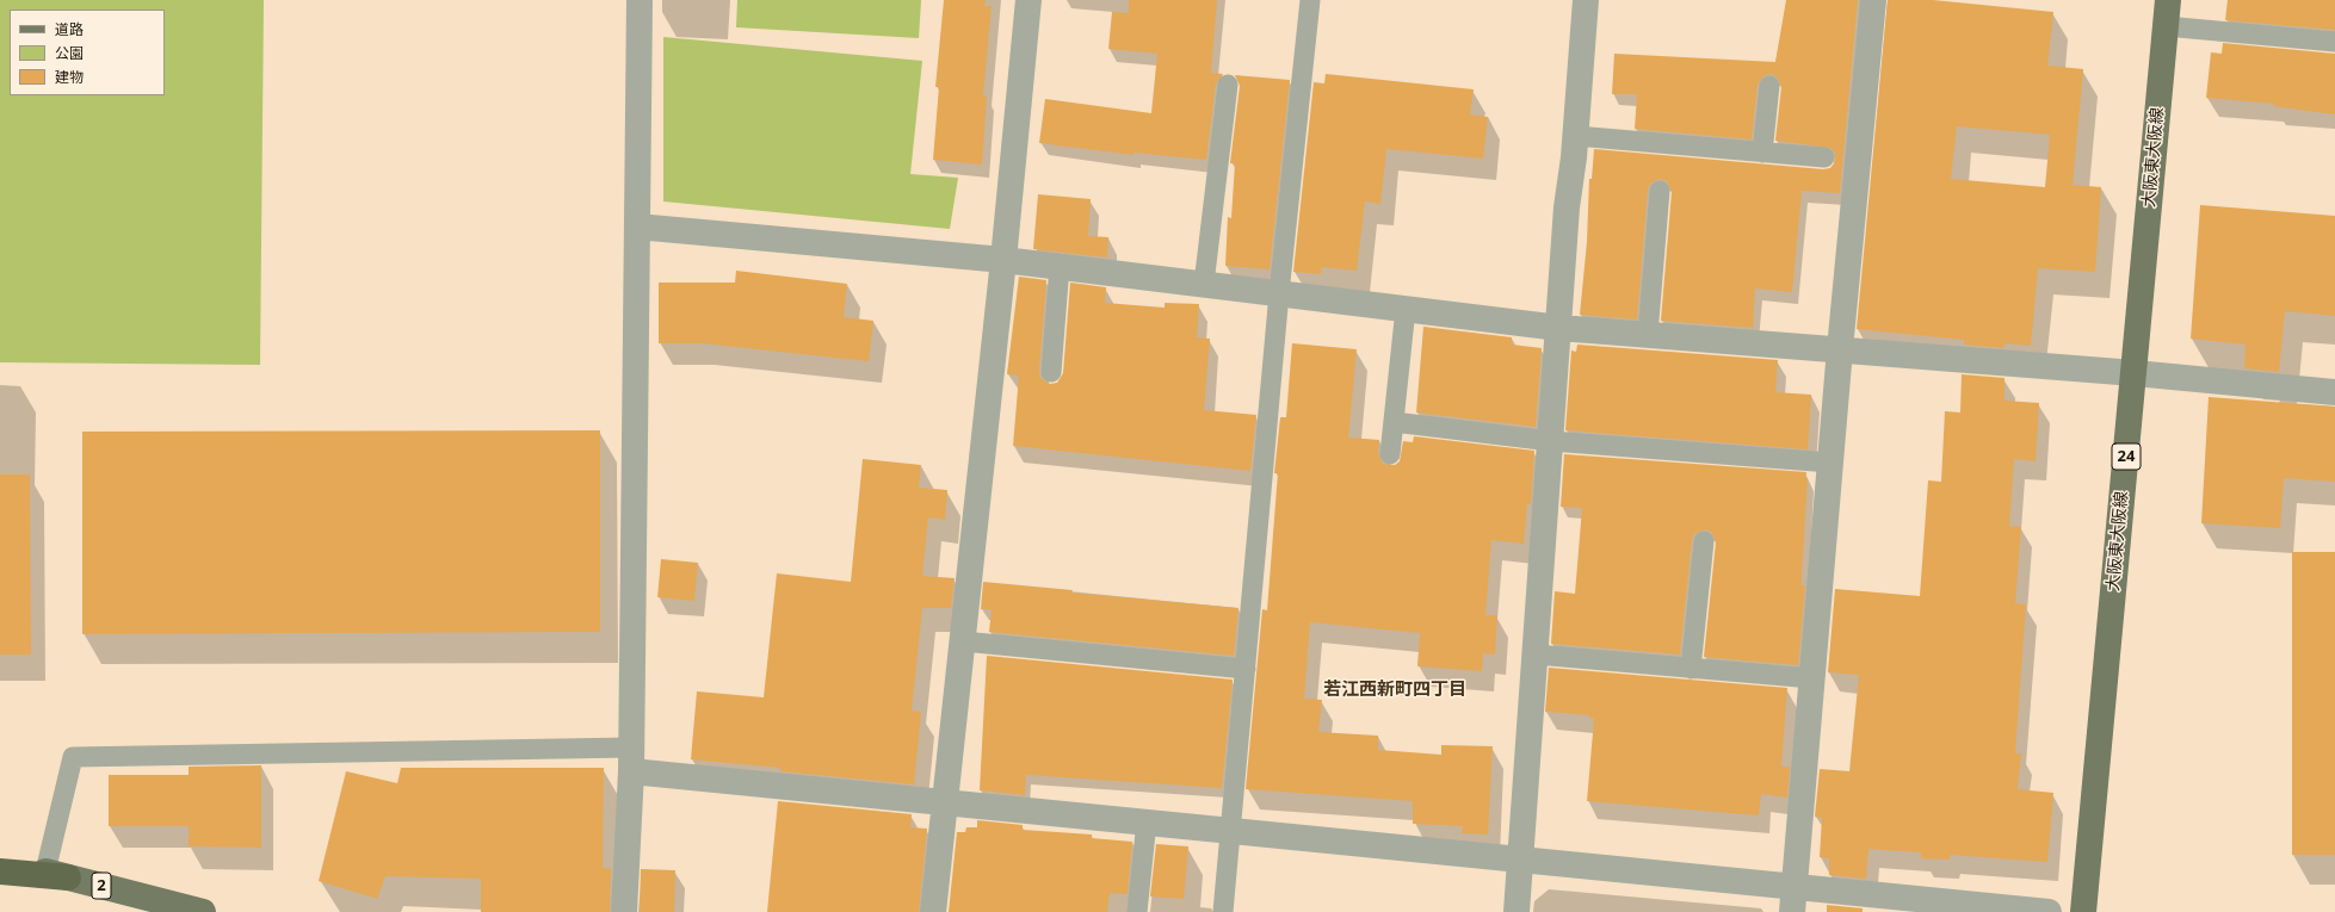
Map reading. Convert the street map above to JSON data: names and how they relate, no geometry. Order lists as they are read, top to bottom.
{
  "streets": {
    "main road": ["大阪東大阪線", "24", "2"]
  },
  "districts": ["若江西新町四丁目"],
  "legend": ["道路", "公園", "建物"]
}
